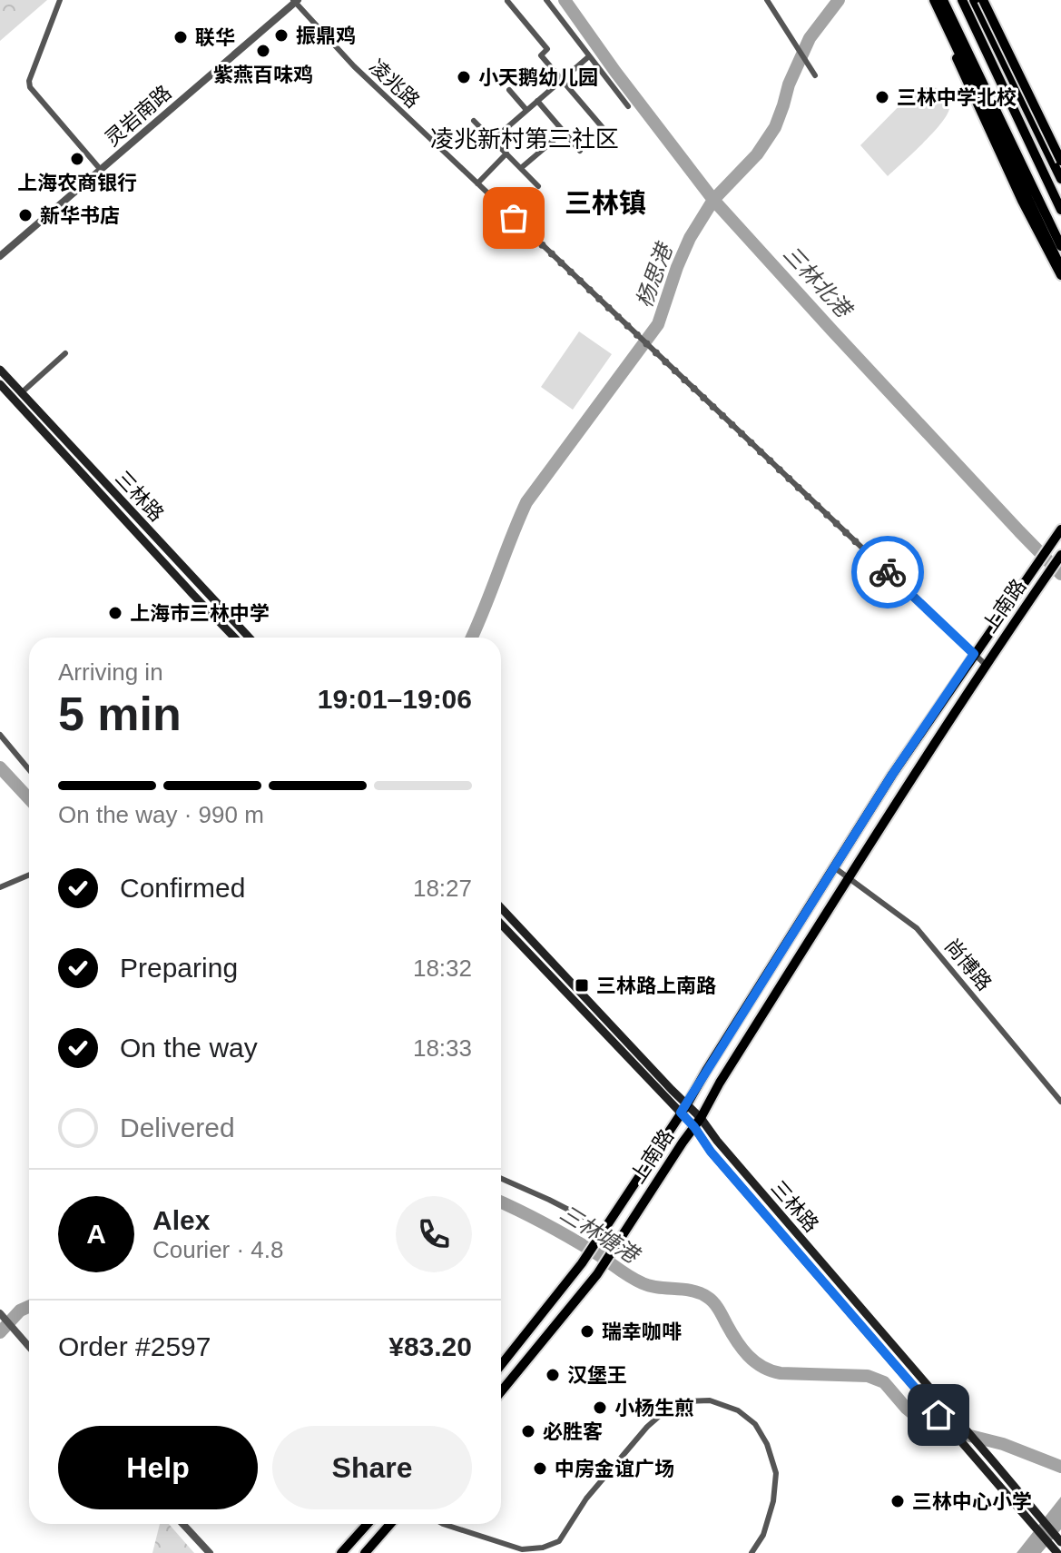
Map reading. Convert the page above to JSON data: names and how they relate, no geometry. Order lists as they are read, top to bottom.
{
  "streets": {
    "main road": ["三林路", "上南路"],
    "street": ["凌兆路", "灵岩南路", "尚博路"]
  },
  "crossings": [
    ["凌兆路", "灵岩南路"],
    ["凌兆路", "上南路"],
    ["三林路", "上南路"],
    ["上南路", "尚博路"]
  ],
  "districts": ["凌兆新村第三社区", "三林镇"],
  "water": ["杨思港", "三林北港", "三林塘港"],
  "places": {
    "other": [
      "振鼎鸡",
      "联华",
      "紫燕百味鸡",
      "小天鹅幼儿园",
      "三林中学北校",
      "上海农商银行",
      "新华书店",
      "上海市三林中学",
      "瑞幸咖啡",
      "汉堡王",
      "小杨生煎",
      "必胜客",
      "中房金谊广场",
      "三林中心小学"
    ],
    "transit": ["三林路上南路"]
  },
  "page": {
    "heading": ["5 min", "Arriving in", "19:01–19:06"],
    "panel": [
      "Alex",
      "Courier · 4.8",
      "Order #2597",
      "¥83.20"
    ],
    "bar": "On the way · 990 m",
    "list": [
      ["Confirmed", "18:27"],
      ["Preparing", "18:32"],
      ["On the way", "18:33"],
      "Delivered"
    ],
    "round": "A",
    "buttons": ["Help", "Share"]
  }
}
